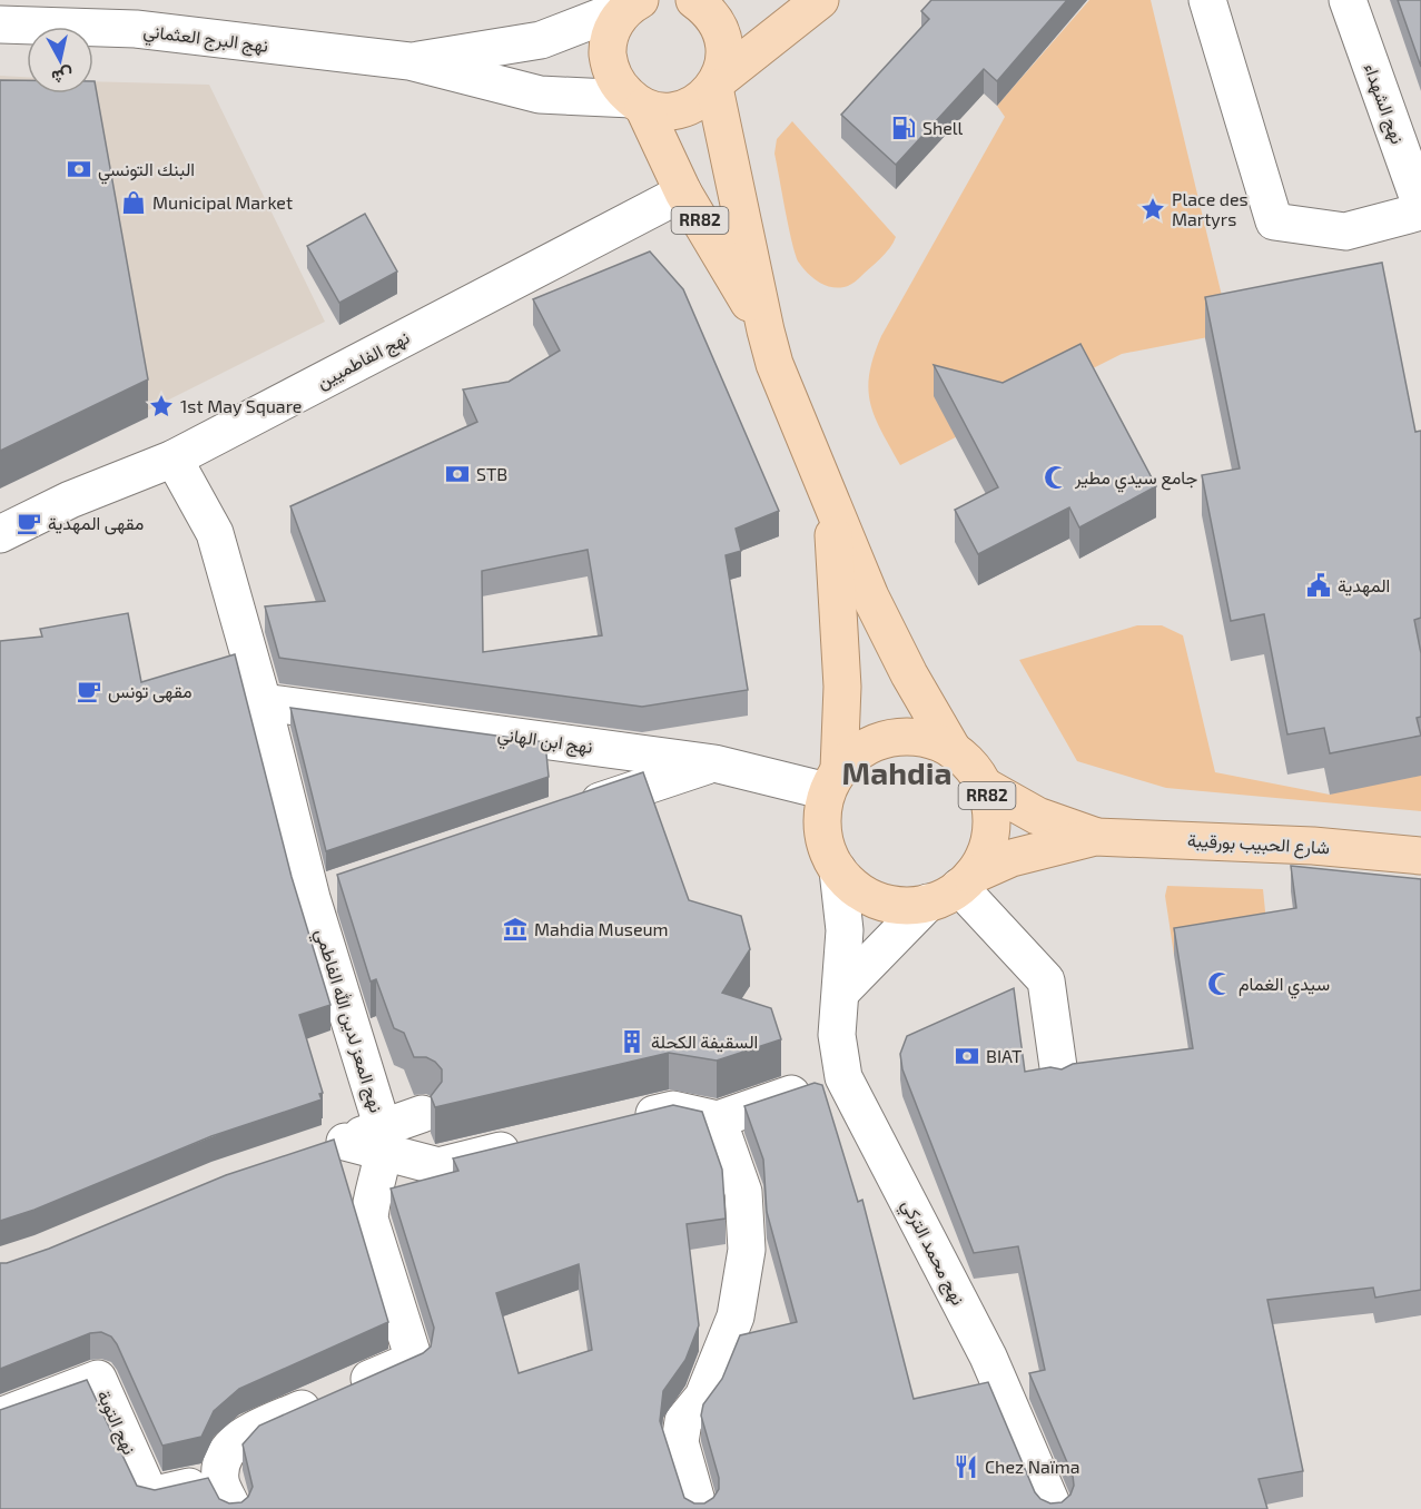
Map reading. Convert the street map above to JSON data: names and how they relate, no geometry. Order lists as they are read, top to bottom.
{
  "streets": {
    "main road": ["RR82", "شارع الحبيب بورقيبة"],
    "street": [
      "نهج البرج العثماني",
      "نهج الشهداء",
      "نهج الفاطميين",
      "نهج ابن الهاني",
      "نهج المعز لدين الله الفاطمي",
      "نهج محمد التركي",
      "نهج التوبة"
    ]
  },
  "crossings": [
    ["نهج البرج العثماني", "RR82"],
    ["RR82", "نهج الفاطميين"],
    ["RR82", "نهج ابن الهاني"],
    ["RR82", "شارع الحبيب بورقيبة"],
    ["RR82", "نهج محمد التركي"],
    ["نهج الفاطميين", "نهج المعز لدين الله الفاطمي"],
    ["نهج ابن الهاني", "شارع الحبيب بورقيبة"],
    ["نهج ابن الهاني", "نهج المعز لدين الله الفاطمي"],
    ["نهج ابن الهاني", "نهج محمد التركي"],
    ["شارع الحبيب بورقيبة", "نهج محمد التركي"]
  ],
  "districts": ["Mahdia"],
  "places": {
    "fuel station": ["Shell"],
    "bank": ["البنك التونسي", "STB", "BIAT"],
    "shop": ["Municipal Market"],
    "place": ["Place des Martyrs", "1st May Square"],
    "mosque": ["جامع سيدي مطير", "سيدي الغمام"],
    "cafe": ["مقهى المهدية", "مقهى تونس"],
    "public building": ["المهدية"],
    "museum": ["Mahdia Museum"],
    "building": ["السقيفة الكحلة"],
    "restaurant": ["Chez Naïma"]
  },
  "north": "bottom"
}
